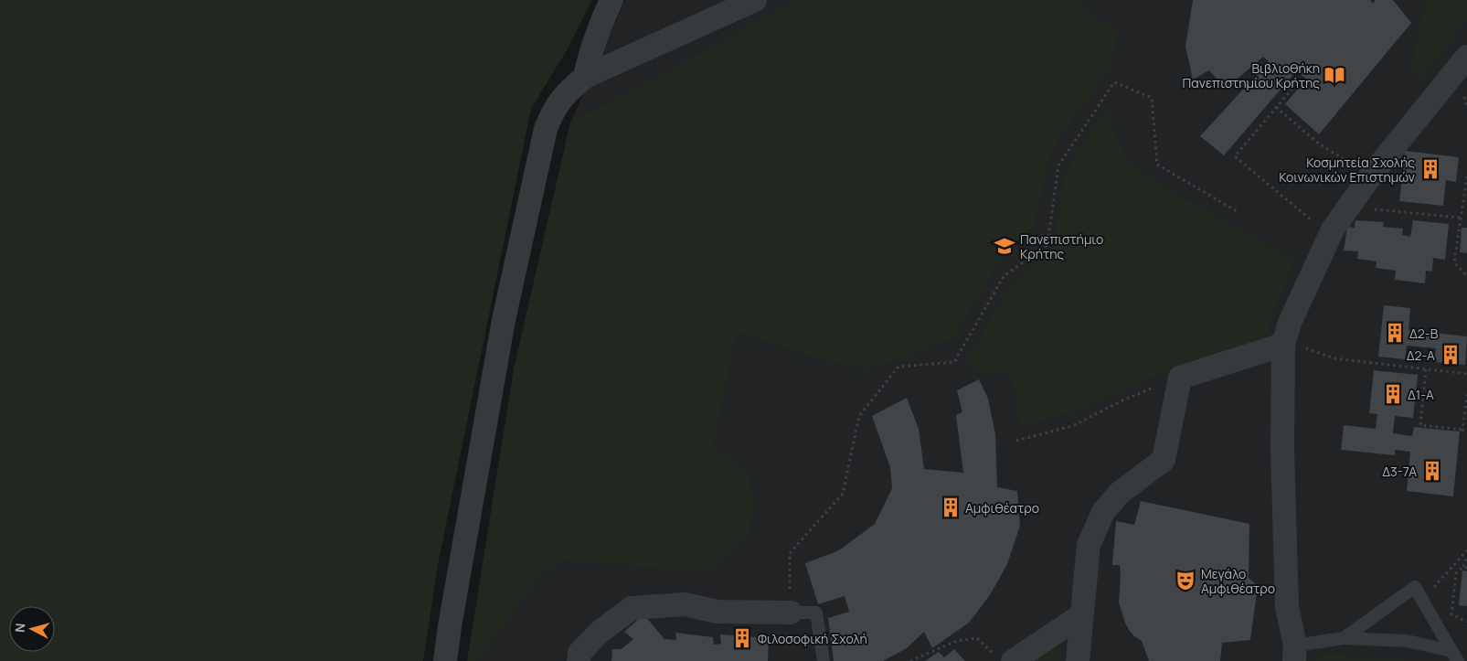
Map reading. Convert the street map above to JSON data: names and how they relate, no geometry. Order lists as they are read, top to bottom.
{
  "places": {
    "library": ["Βιβλιοθήκη Πανεπιστημίου Κρήτης"],
    "building": [
      "Κοσμητεία Σχολής Κοινωνικών Επιστημών",
      "Δ2-Β",
      "Δ2-Α",
      "Δ1-Α",
      "Δ3-7Α",
      "Αμφιθέατρο",
      "Φιλοσοφική Σχολή"
    ],
    "school or university": ["Πανεπιστήμιο Κρήτης"],
    "theatre": ["Μεγάλο Αμφιθέατρο"]
  },
  "north": "left"
}
